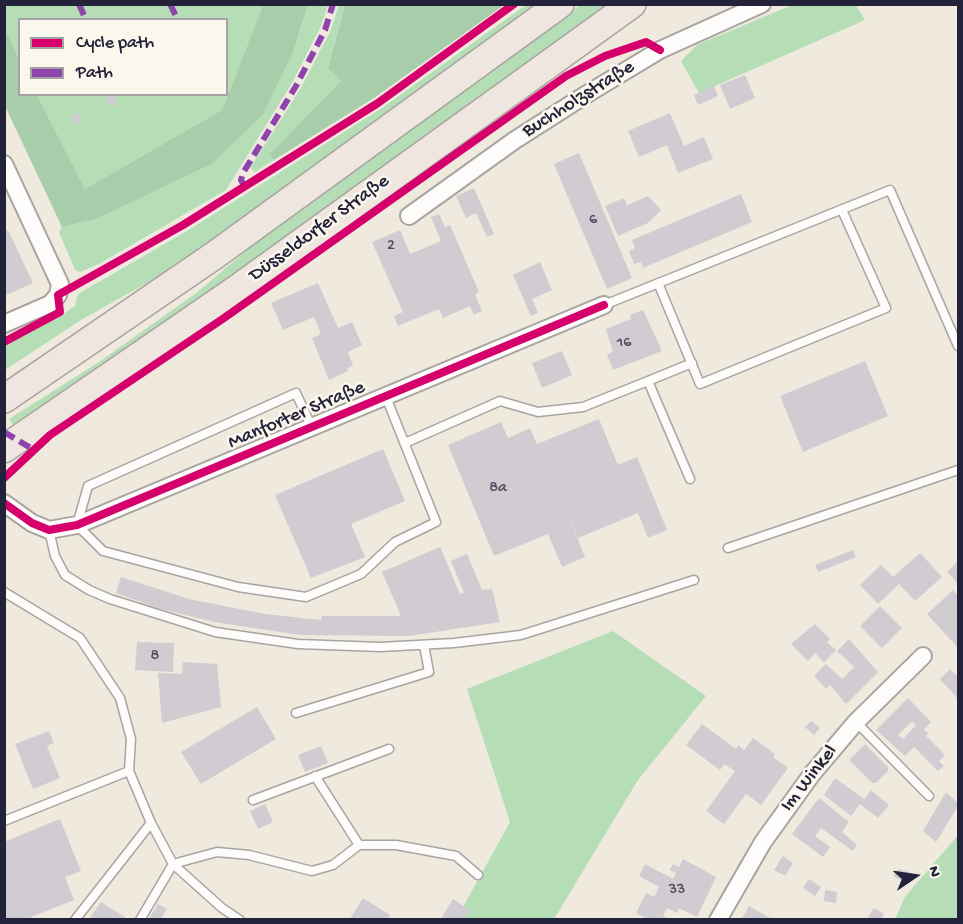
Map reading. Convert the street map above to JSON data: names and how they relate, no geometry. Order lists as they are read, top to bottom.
{
  "streets": {
    "main road": ["Düsseldorfer Straße"],
    "street": ["Buchholzstraße", "Manforter Straße", "Im Winkel"]
  },
  "house_numbers": [
    "6",
    "2",
    "16",
    "8a",
    "8",
    "33"
  ],
  "legend": ["Cycle path", "Path"],
  "north": "right"
}
